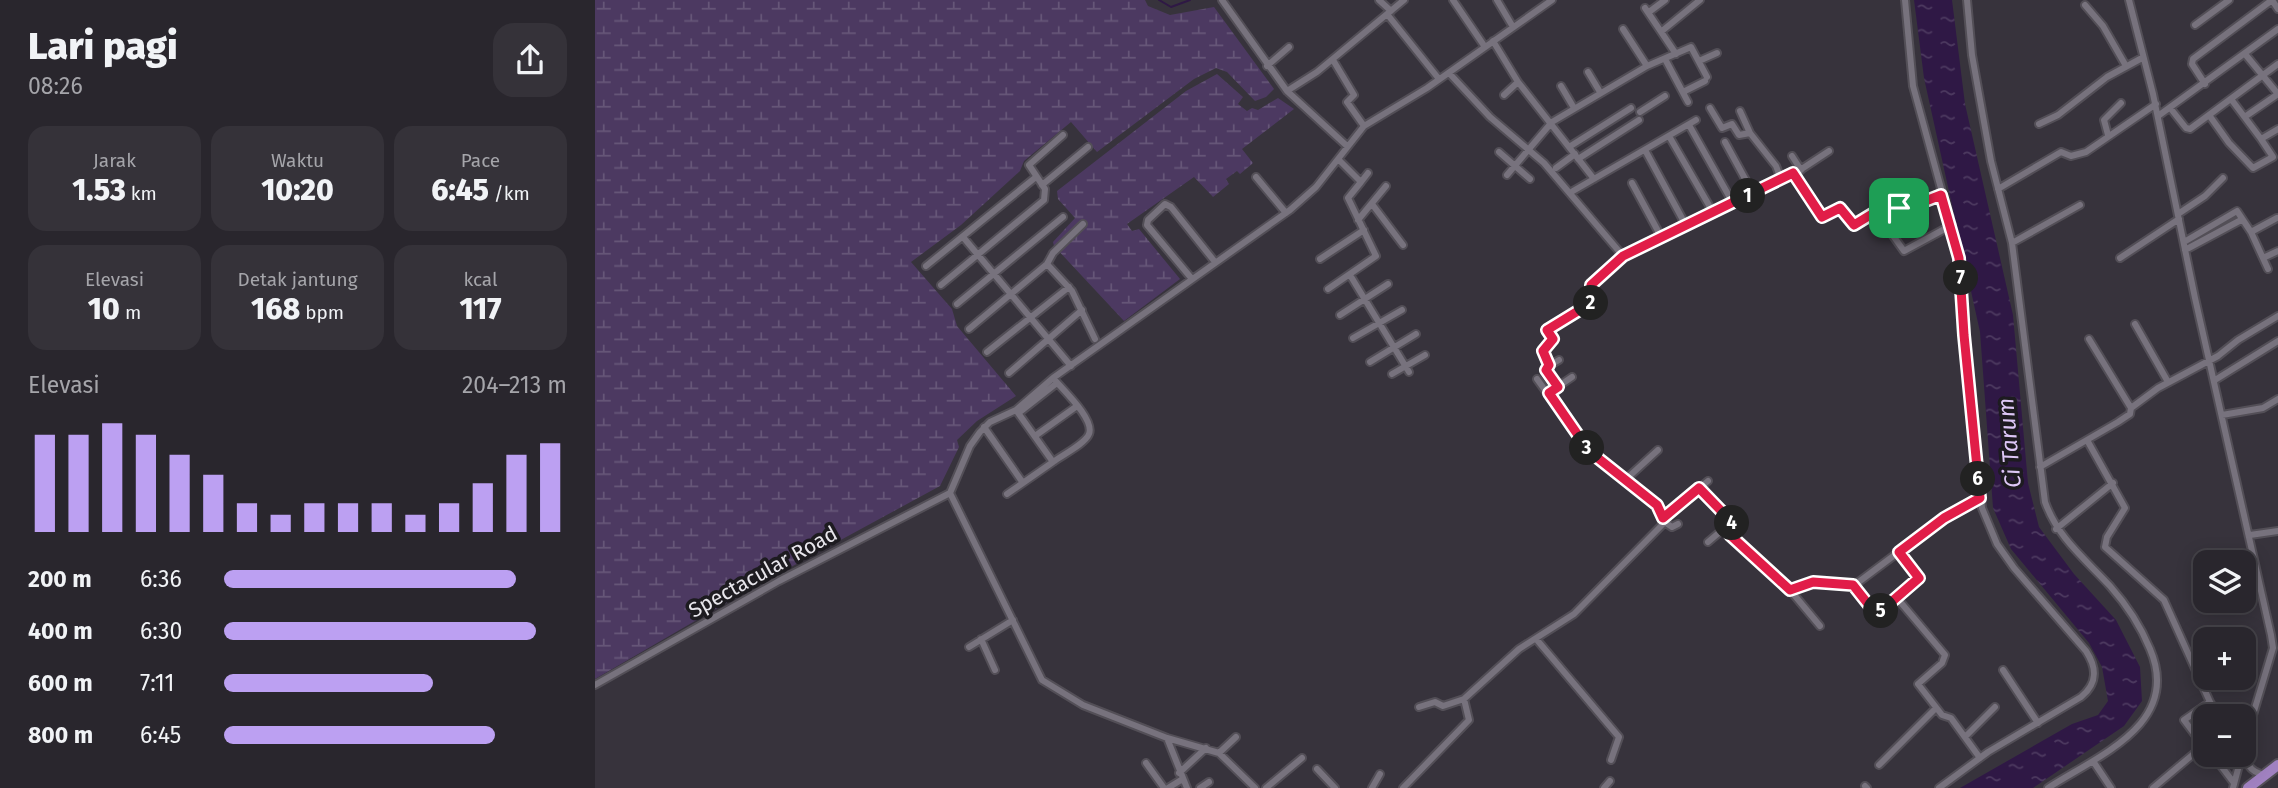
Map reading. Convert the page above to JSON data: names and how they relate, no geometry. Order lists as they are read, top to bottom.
{
  "streets": {
    "street": ["Spectacular Road"]
  },
  "water": ["Ci Tarum"],
  "page": {
    "heading": ["Lari pagi", "08:26"],
    "stats": [
      ["Jarak", "1.53 km"],
      ["Waktu", "10:20"],
      ["Pace", "6:45 /km"],
      ["Elevasi", "10 m"],
      ["Detak jantung", "168 bpm"],
      ["kcal", "117"]
    ],
    "pins": [
      "1",
      "7",
      "2",
      "3",
      "6",
      "4",
      "5"
    ],
    "chart": ["Elevasi", "204–213 m"],
    "map_buttons": ["+", "−"],
    "list": [
      {
        "name": "200 m",
        "note": "6:36"
      },
      {
        "name": "400 m",
        "note": "6:30"
      },
      {
        "name": "600 m",
        "note": "7:11"
      },
      {
        "name": "800 m",
        "note": "6:45"
      }
    ]
  }
}
